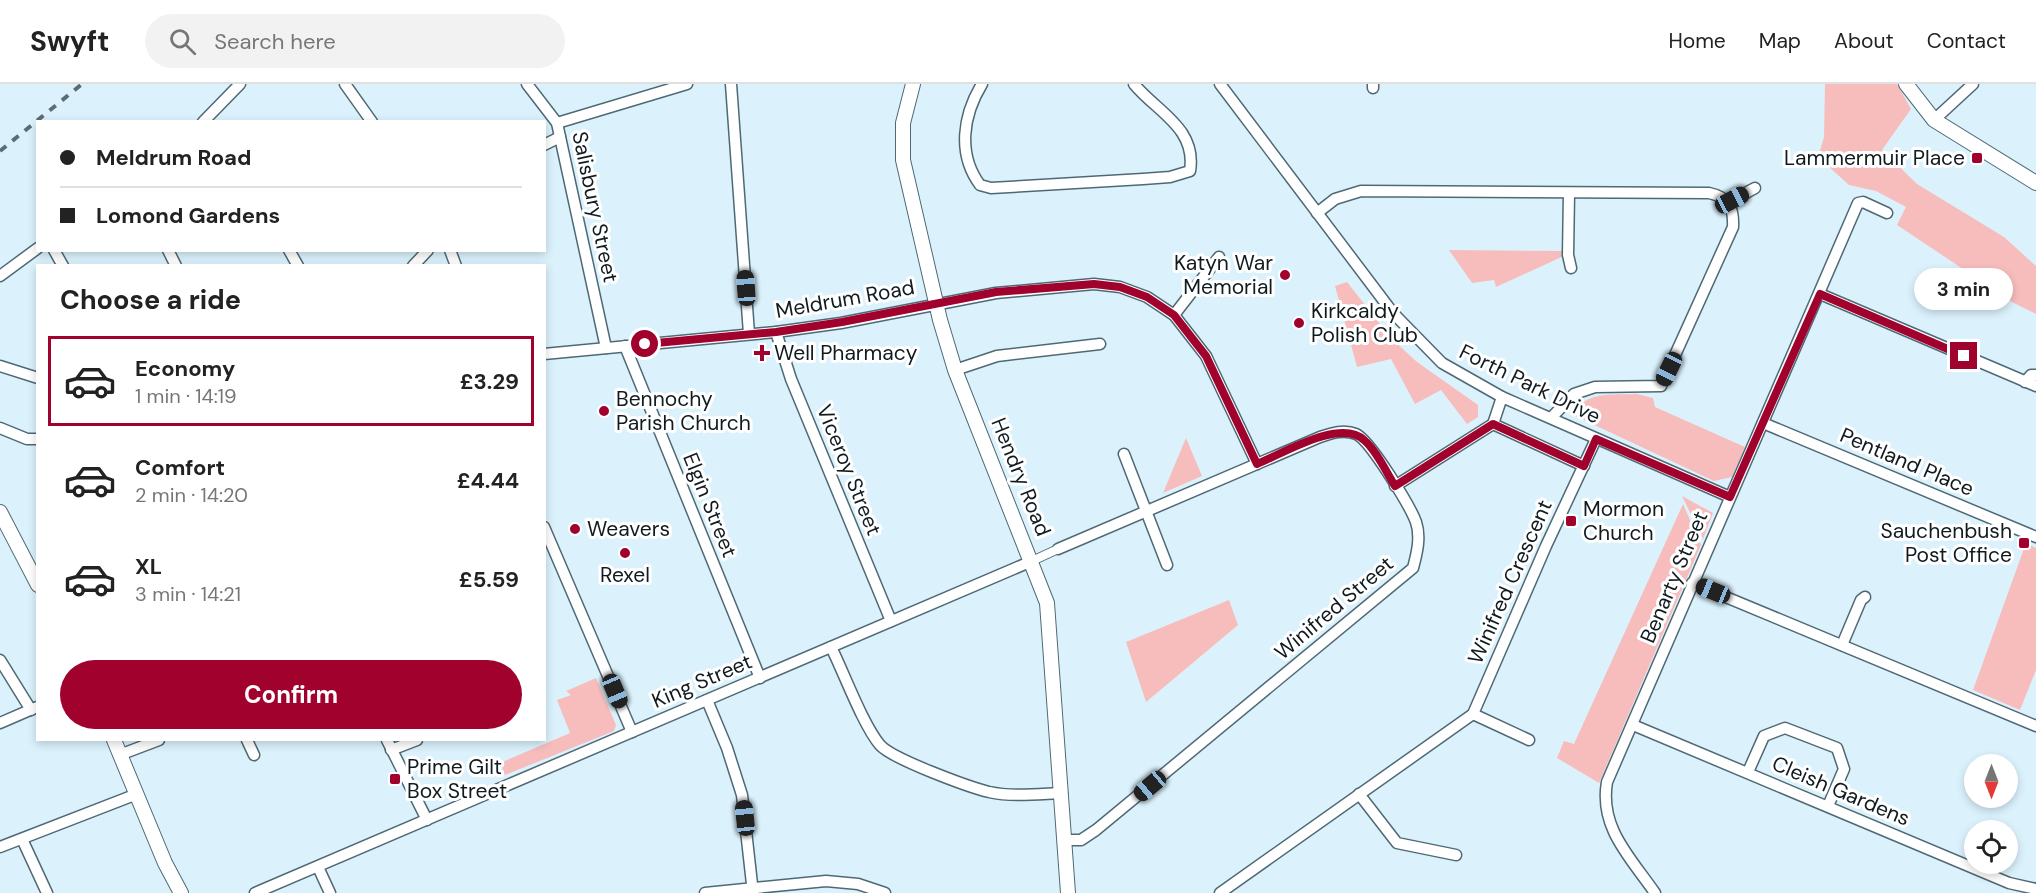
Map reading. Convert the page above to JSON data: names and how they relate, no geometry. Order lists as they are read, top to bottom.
{
  "streets": {
    "street": [
      "Salisbury Street",
      "Meldrum Road",
      "Forth Park Drive",
      "Pentland Place",
      "Viceroy Street",
      "Hendry Road",
      "Elgin Street",
      "Benarty Street",
      "Winifred Crescent",
      "Winifred Street",
      "King Street",
      "Cleish Gardens"
    ]
  },
  "crossings": [
    ["Salisbury Street", "Meldrum Road"],
    ["Meldrum Road", "Viceroy Street"],
    ["Meldrum Road", "Hendry Road"],
    ["Meldrum Road", "Elgin Street"],
    ["Meldrum Road", "Winifred Street"],
    ["Forth Park Drive", "Benarty Street"],
    ["Forth Park Drive", "Winifred Crescent"],
    ["Pentland Place", "Benarty Street"],
    ["Viceroy Street", "King Street"],
    ["Hendry Road", "Winifred Street"],
    ["Hendry Road", "King Street"],
    ["Elgin Street", "King Street"],
    ["Benarty Street", "Cleish Gardens"]
  ],
  "places": {
    "transit": [
      "Lammermuir Place",
      "Mormon Church",
      "Sauchenbush Post Office",
      "Prime Gilt Box Street"
    ],
    "other": [
      "Katyn War Memorial",
      "Kirkcaldy Polish Club",
      "Bennochy Parish Church",
      "Weavers",
      "Rexel"
    ],
    "health": ["Well Pharmacy"]
  },
  "north": "bottom",
  "page": {
    "header": "Swyft",
    "search": "Search here",
    "nav": [
      "Home",
      "Map",
      "About",
      "Contact"
    ],
    "banner": ["Meldrum Road", "Lomond Gardens"],
    "heading": "Choose a ride",
    "bubble": "3 min",
    "list": [
      {
        "name": "Economy",
        "note": "1 min · 14:19",
        "value": "£3.29"
      },
      {
        "name": "Comfort",
        "note": "2 min · 14:20",
        "value": "£4.44"
      },
      {
        "name": "XL",
        "note": "3 min · 14:21",
        "value": "£5.59"
      }
    ],
    "buttons": "Confirm"
  }
}
